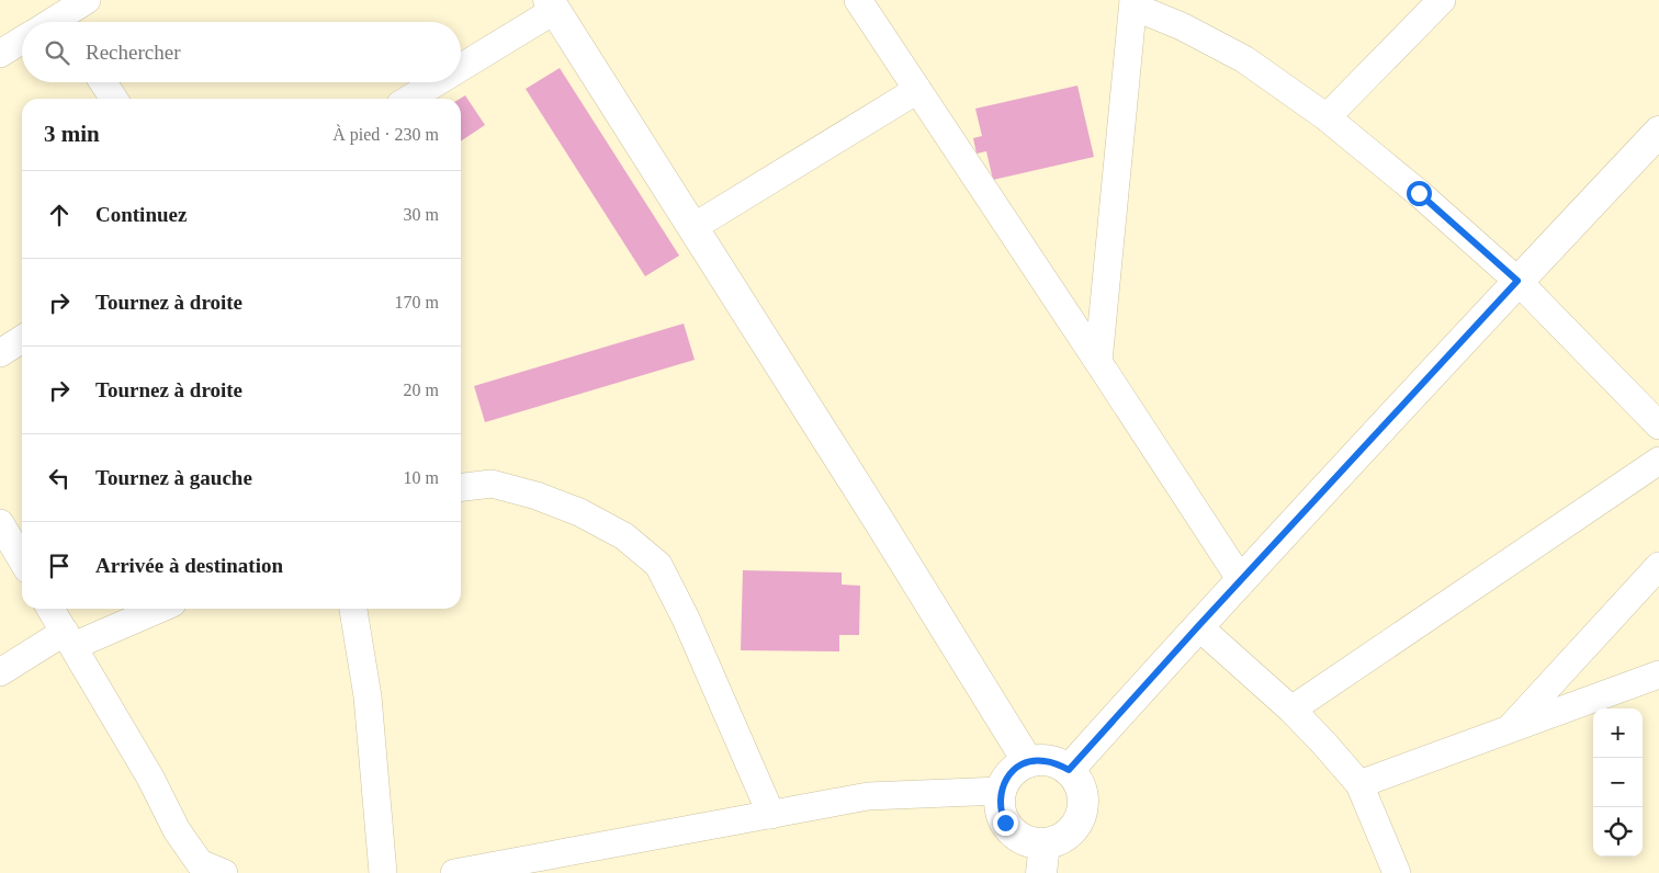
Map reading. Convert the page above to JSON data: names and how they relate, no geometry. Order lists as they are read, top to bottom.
{
  "page": {
    "search": "Rechercher",
    "heading": ["3 min", "À pied · 230 m"],
    "list": [
      ["Continuez", "30 m"],
      ["Tournez à droite", "170 m"],
      ["Tournez à droite", "20 m"],
      ["Tournez à gauche", "10 m"],
      "Arrivée à destination"
    ],
    "map_buttons": ["+", "−"]
  }
}
